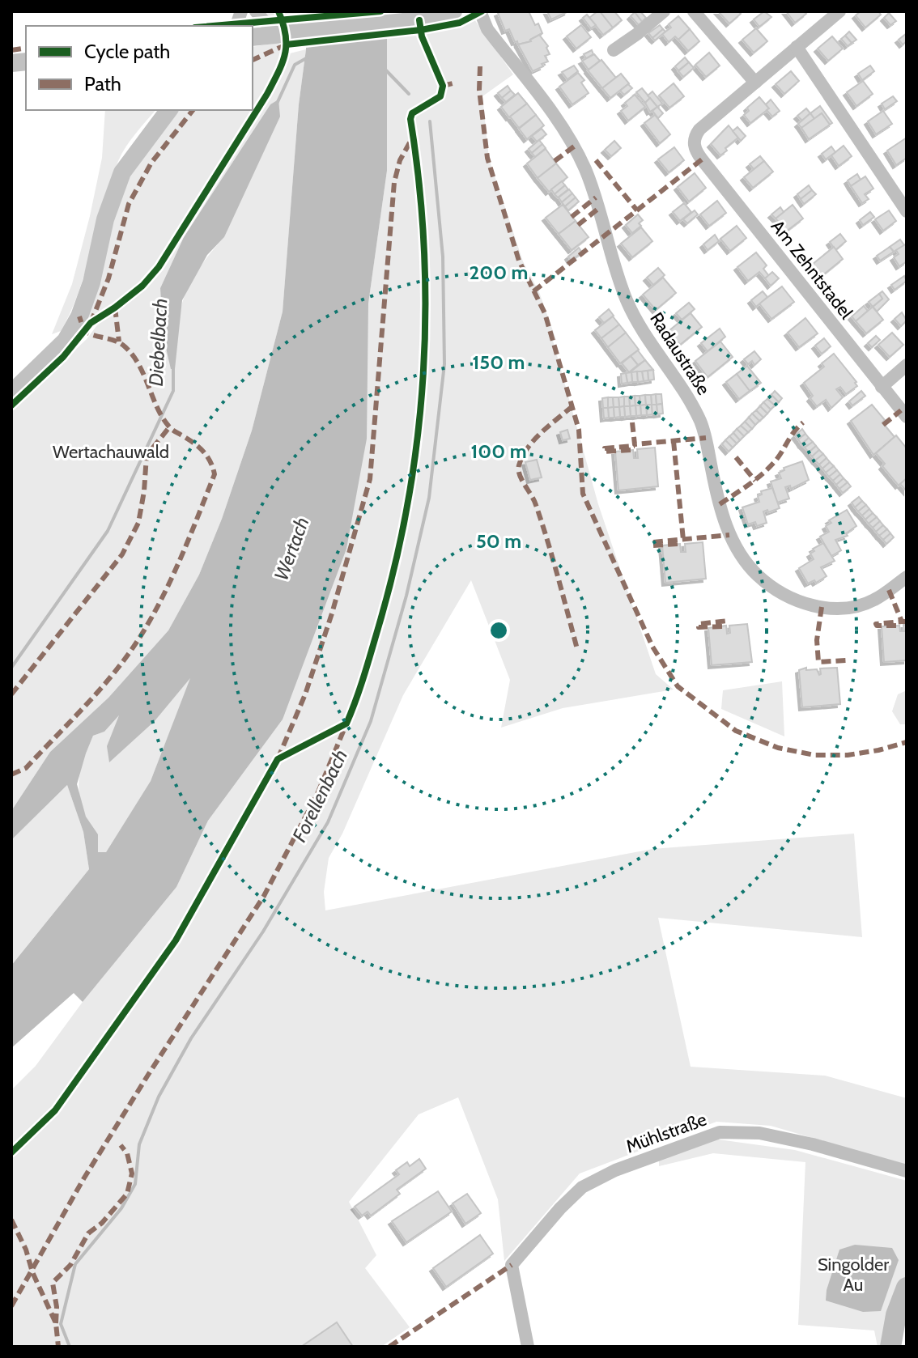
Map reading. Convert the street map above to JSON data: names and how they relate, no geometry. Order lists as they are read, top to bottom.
{
  "streets": {
    "street": ["Am Zehntstadel", "Radaustraße", "Mühlstraße"]
  },
  "water": ["Diebelbach", "Wertach", "Forellenbach"],
  "parks": ["Wertachauwald", "Singolder Au"],
  "legend": ["Cycle path", "Path"],
  "rings": [
    "200 m",
    "150 m",
    "100 m",
    "50 m"
  ]
}
